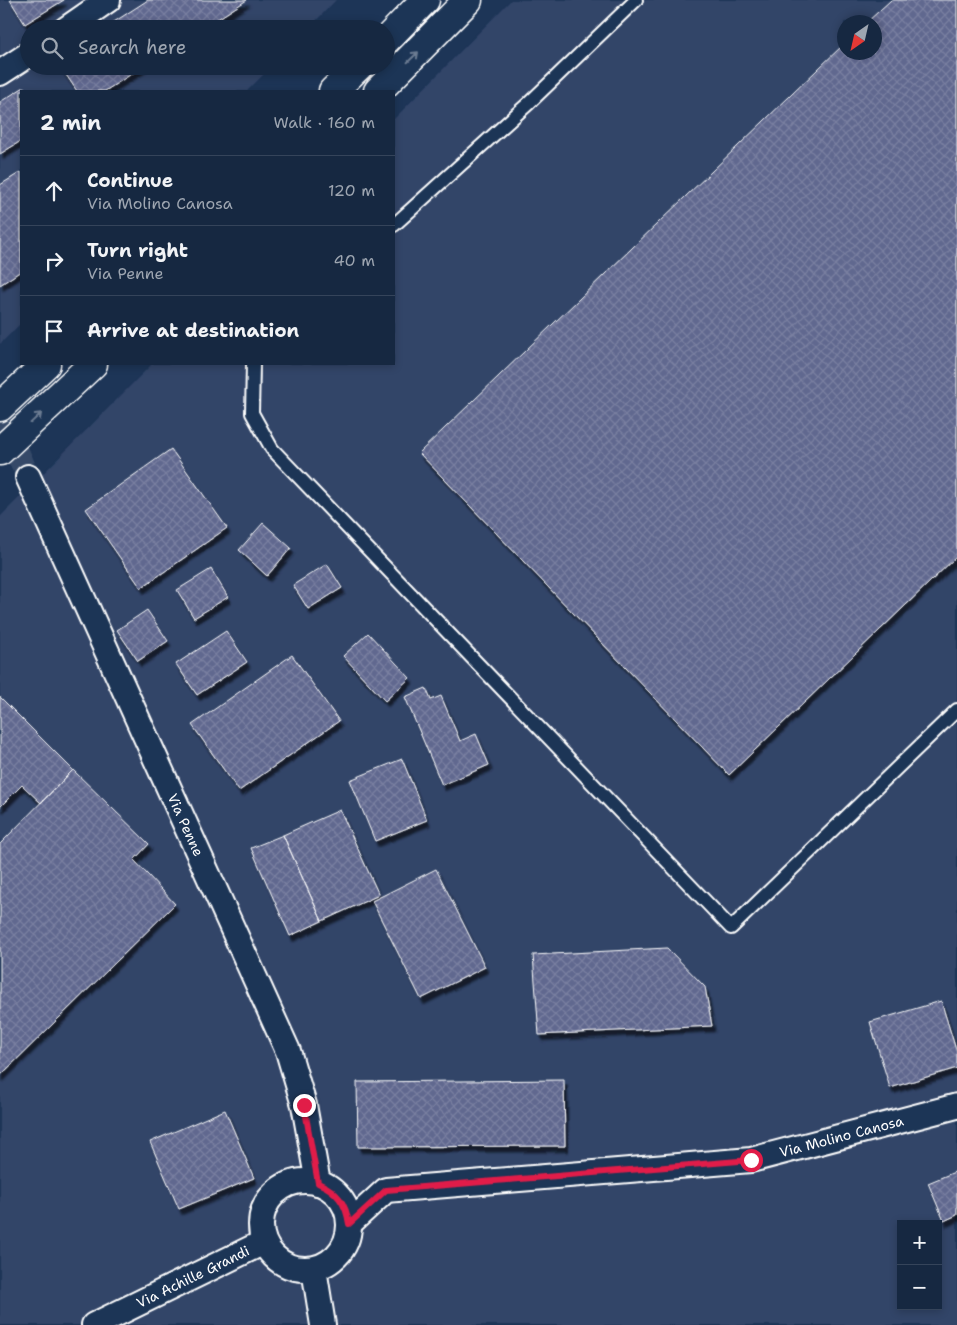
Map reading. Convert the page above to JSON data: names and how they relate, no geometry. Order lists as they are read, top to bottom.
{
  "streets": {
    "street": ["Via Penne", "Via Molino Canosa", "Via Achille Grandi"]
  },
  "crossings": [
    ["Via Penne", "Via Molino Canosa"],
    ["Via Penne", "Via Achille Grandi"],
    ["Via Molino Canosa", "Via Achille Grandi"]
  ],
  "north": "bottom left",
  "page": {
    "search": "Search here",
    "heading": ["2 min", "Walk · 160 m"],
    "list": [
      ["Continue", "Via Molino Canosa", "120 m"],
      ["Turn right", "Via Penne", "40 m"],
      "Arrive at destination"
    ],
    "map_buttons": ["+", "−"]
  }
}
